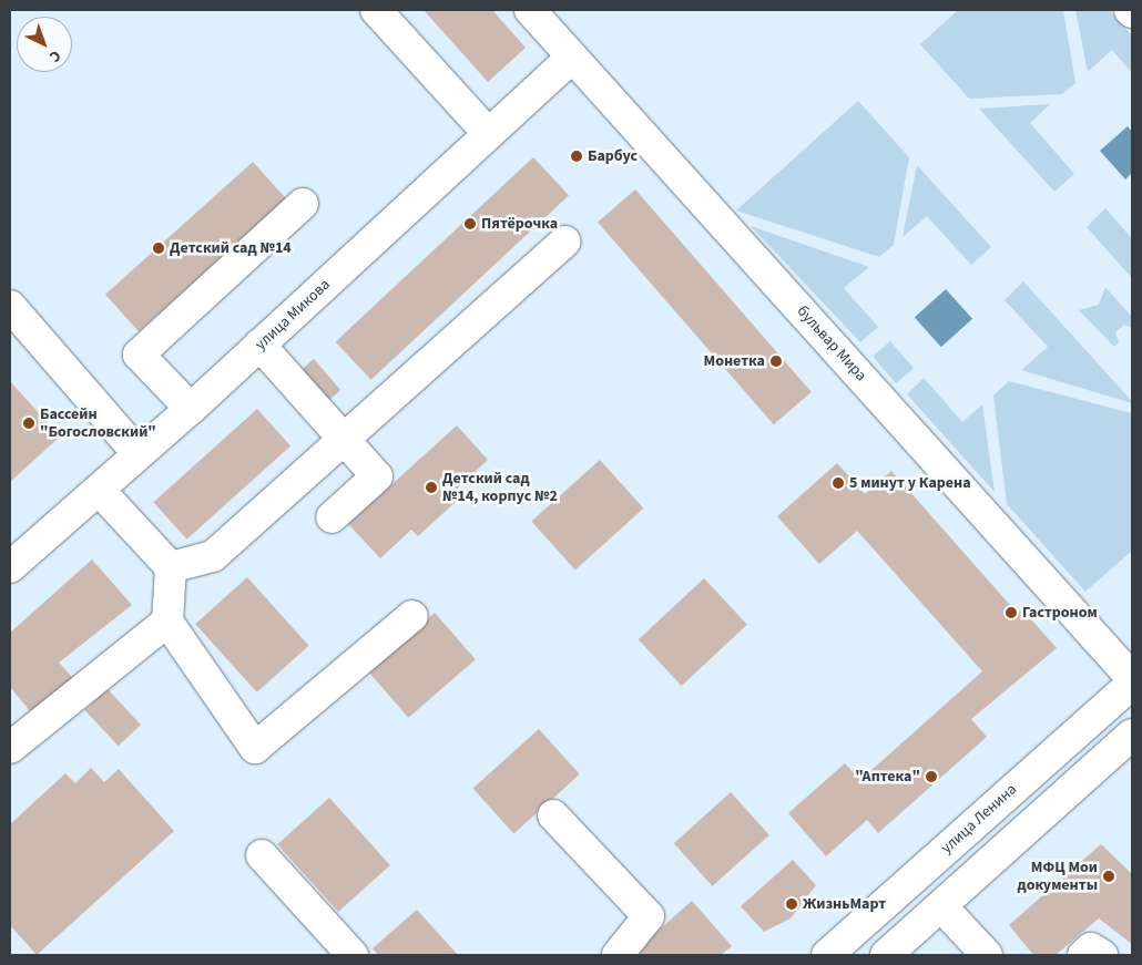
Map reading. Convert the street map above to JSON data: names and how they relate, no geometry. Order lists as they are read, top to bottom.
{
  "streets": {
    "street": ["улица Микова", "бульвар Мира", "улица Ленина"]
  },
  "crossings": [
    ["улица Микова", "бульвар Мира"]
  ],
  "places": [
    "Барбус",
    "Пятёрочка",
    "Детский сад №14",
    "Монетка",
    "Бассейн \"Богословский\"",
    "5 минут у Карена",
    "Детский сад №14, корпус №2",
    "Гастроном",
    "\"Аптека\"",
    "МФЦ Мои документы",
    "ЖизньМарт"
  ],
  "north": "bottom right"
}
